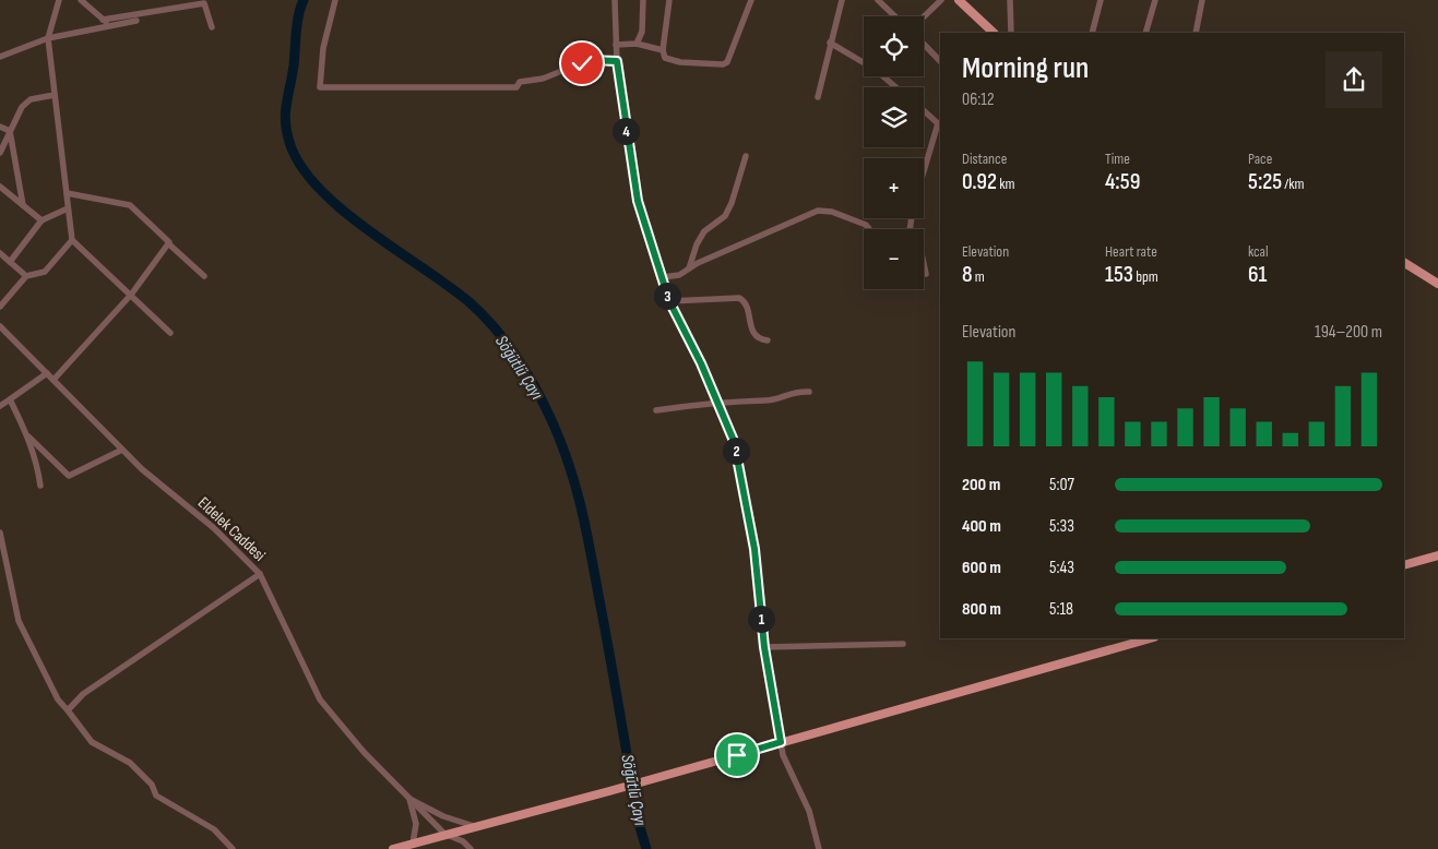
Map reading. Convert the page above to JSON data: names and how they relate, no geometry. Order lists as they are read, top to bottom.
{
  "streets": {
    "street": ["Eldelek Caddesi"]
  },
  "water": ["Söğütlü Çayı"],
  "page": {
    "map_buttons": ["+", "−"],
    "heading": ["Morning run", "06:12"],
    "pins": [
      "4",
      "3",
      "2",
      "1"
    ],
    "stats": [
      ["Distance", "0.92 km"],
      ["Time", "4:59"],
      ["Pace", "5:25 /km"],
      ["Elevation", "8 m"],
      ["Heart rate", "153 bpm"],
      ["kcal", "61"]
    ],
    "chart": ["Elevation", "194–200 m"],
    "list": [
      {
        "name": "200 m",
        "note": "5:07"
      },
      {
        "name": "400 m",
        "note": "5:33"
      },
      {
        "name": "600 m",
        "note": "5:43"
      },
      {
        "name": "800 m",
        "note": "5:18"
      }
    ]
  }
}
